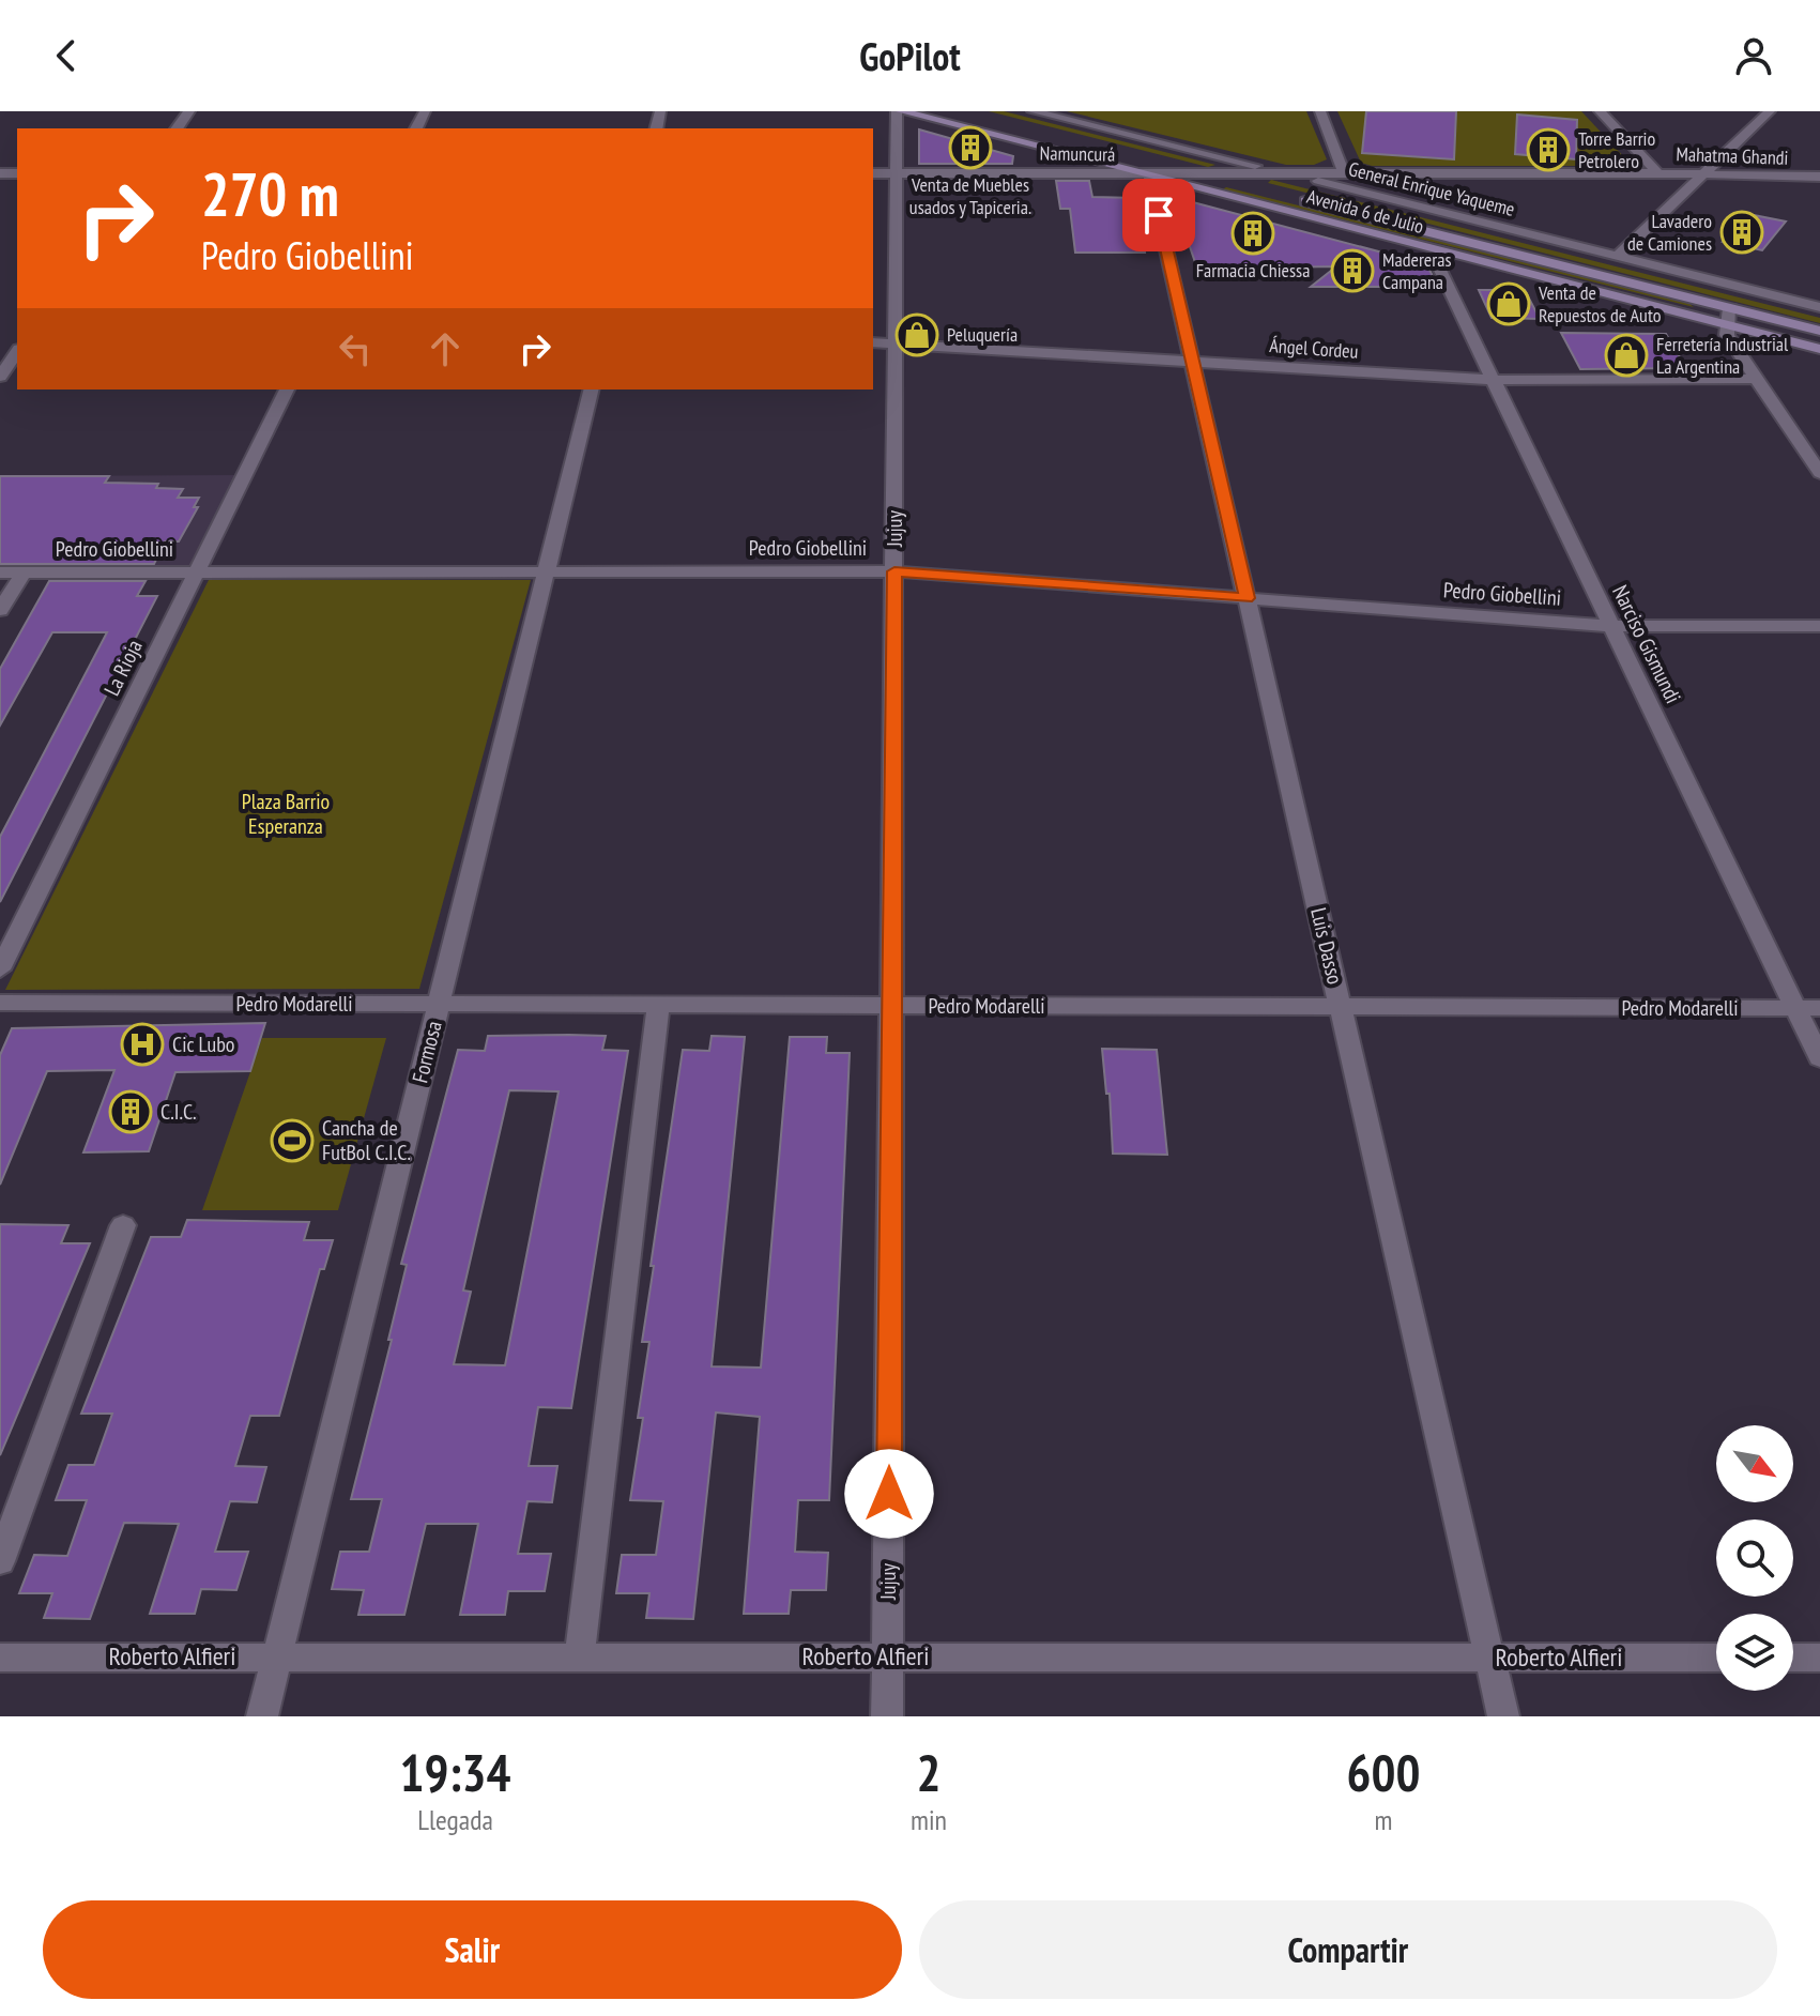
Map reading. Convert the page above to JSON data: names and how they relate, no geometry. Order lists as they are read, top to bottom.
{
  "streets": {
    "main road": ["Avenida 6 de Julio"],
    "street": [
      "Namuncurá",
      "Mahatma Ghandi",
      "General Enrique Yaqueme",
      "Ángel Cordeu",
      "Jujuy",
      "Pedro Giobellini",
      "Narciso Gismundi",
      "La Rioja",
      "Luis Dasso",
      "Pedro Modarelli",
      "Formosa",
      "Roberto Alfieri"
    ]
  },
  "crossings": [
    ["Namuncurá", "Mahatma Ghandi"],
    ["Namuncurá", "General Enrique Yaqueme"],
    ["Namuncurá", "Avenida 6 de Julio"],
    ["Namuncurá", "Jujuy"],
    ["Namuncurá", "Luis Dasso"],
    ["Mahatma Ghandi", "General Enrique Yaqueme"],
    ["Avenida 6 de Julio", "Jujuy"],
    ["Avenida 6 de Julio", "Narciso Gismundi"],
    ["Avenida 6 de Julio", "Luis Dasso"],
    ["Ángel Cordeu", "Jujuy"],
    ["Ángel Cordeu", "Narciso Gismundi"],
    ["Ángel Cordeu", "Luis Dasso"],
    ["Jujuy", "Pedro Giobellini"],
    ["Jujuy", "Pedro Modarelli"],
    ["Jujuy", "Roberto Alfieri"],
    ["Pedro Giobellini", "Narciso Gismundi"],
    ["Pedro Giobellini", "La Rioja"],
    ["Pedro Giobellini", "Luis Dasso"],
    ["Pedro Giobellini", "Formosa"],
    ["Narciso Gismundi", "Pedro Modarelli"],
    ["Luis Dasso", "Pedro Modarelli"],
    ["Luis Dasso", "Roberto Alfieri"],
    ["Pedro Modarelli", "Formosa"],
    ["Formosa", "Roberto Alfieri"]
  ],
  "parks": ["Plaza Barrio Esperanza"],
  "places": {
    "building": [
      "Venta de Muebles usados y Tapiceria.",
      "Torre Barrio Petrolero",
      "Lavadero de Camiones",
      "Farmacia Chiessa",
      "Madereras Campana",
      "C.I.C."
    ],
    "shop": ["Venta de Repuestos de Auto", "Peluquería", "Ferretería Industrial La Argentina"],
    "hospital": ["Cic Lubo"],
    "sports": ["Cancha de FutBol C.I.C."]
  },
  "north": "bottom right",
  "page": {
    "header": "GoPilot",
    "turn": ["270 m", "Pedro Giobellini"],
    "eta": [
      "19:34",
      "Llegada",
      "2",
      "min",
      "600",
      "m"
    ],
    "buttons": ["Salir", "Compartir"]
  }
}
